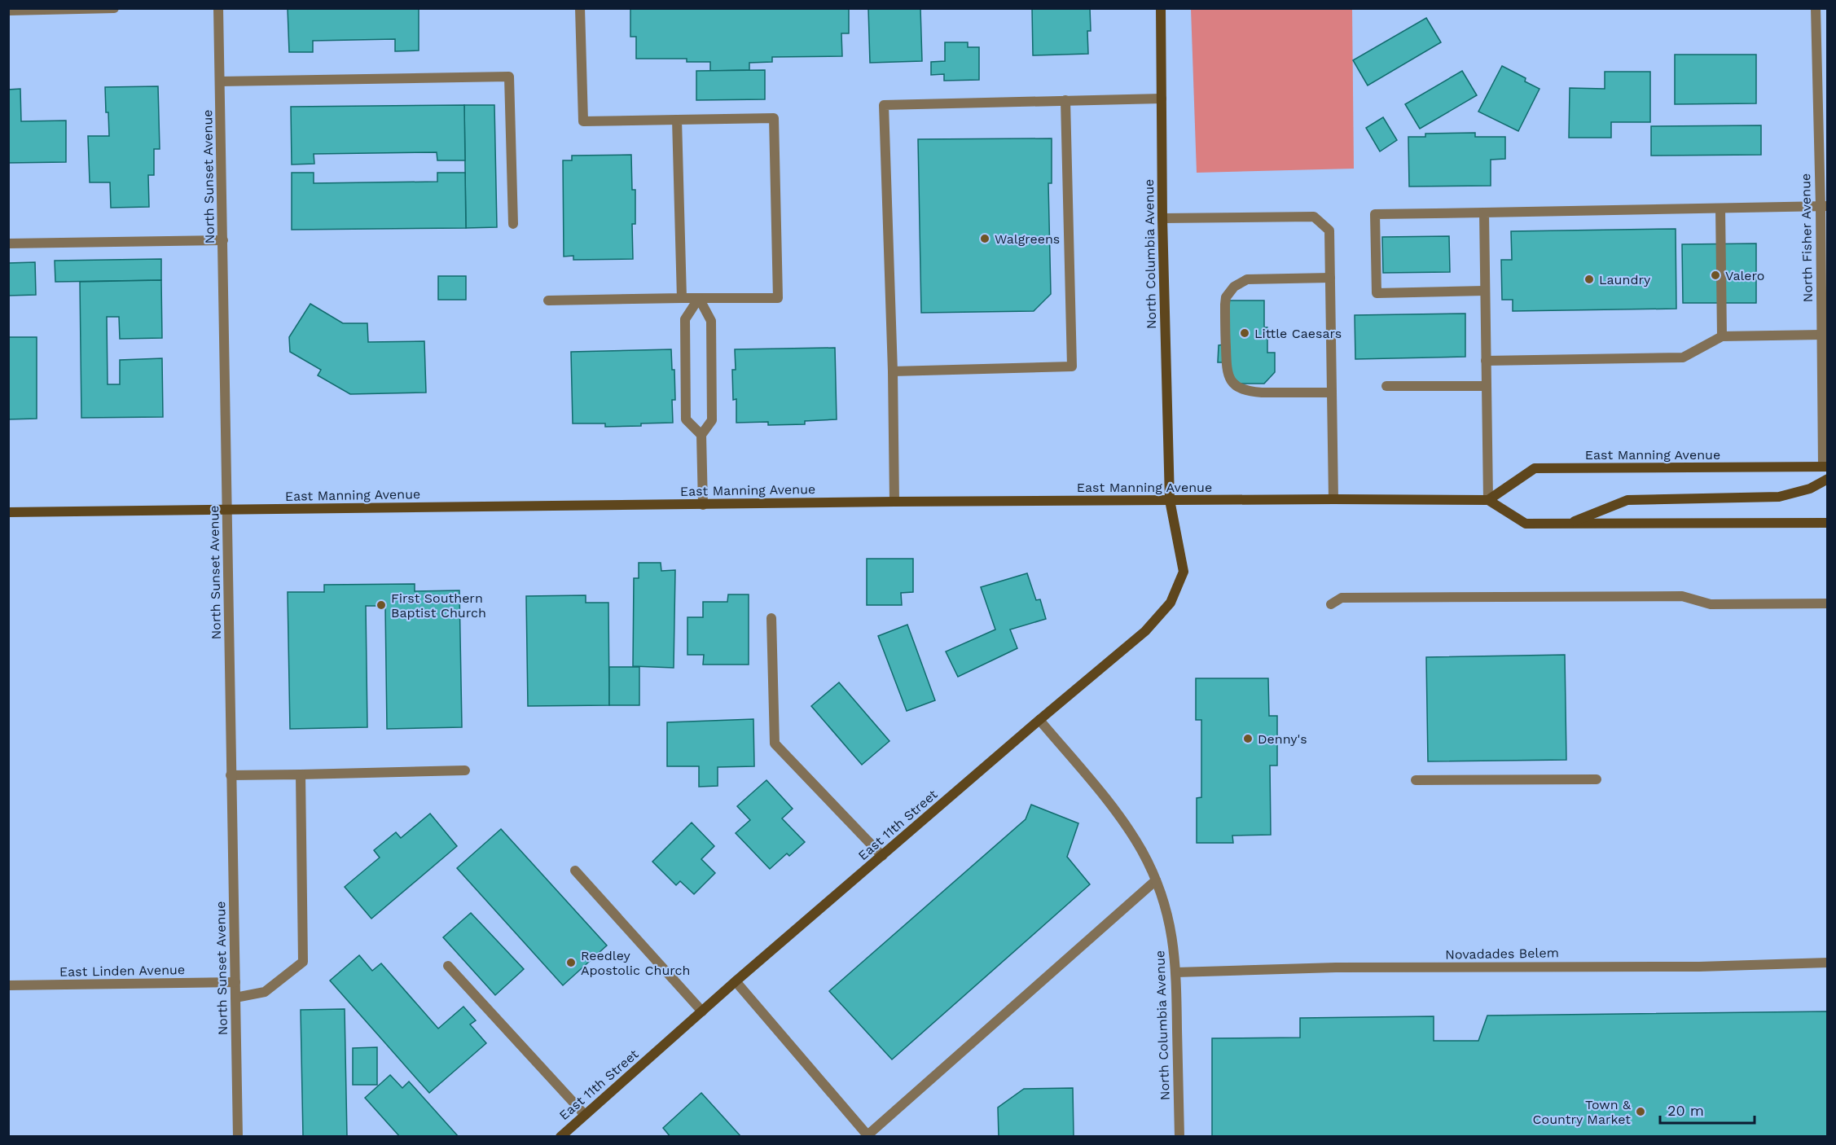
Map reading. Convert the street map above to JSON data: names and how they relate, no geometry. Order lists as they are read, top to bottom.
{
  "streets": {
    "main road": ["North Columbia Avenue", "East Manning Avenue", "East 11th Street"],
    "street": [
      "North Sunset Avenue",
      "North Fisher Avenue",
      "Novadades Belem",
      "East Linden Avenue"
    ]
  },
  "crossings": [
    ["North Sunset Avenue", "East Manning Avenue"],
    ["North Sunset Avenue", "East Linden Avenue"],
    ["North Fisher Avenue", "East Manning Avenue"],
    ["North Columbia Avenue", "East Manning Avenue"],
    ["North Columbia Avenue", "East 11th Street"],
    ["North Columbia Avenue", "Novadades Belem"],
    ["East Manning Avenue", "East 11th Street"]
  ],
  "places": [
    "Walgreens",
    "Valero",
    "Laundry",
    "Little Caesars",
    "First Southern Baptist Church",
    "Denny's",
    "Reedley Apostolic Church",
    "Town & Country Market"
  ],
  "scale_bar": "20 m"
}
